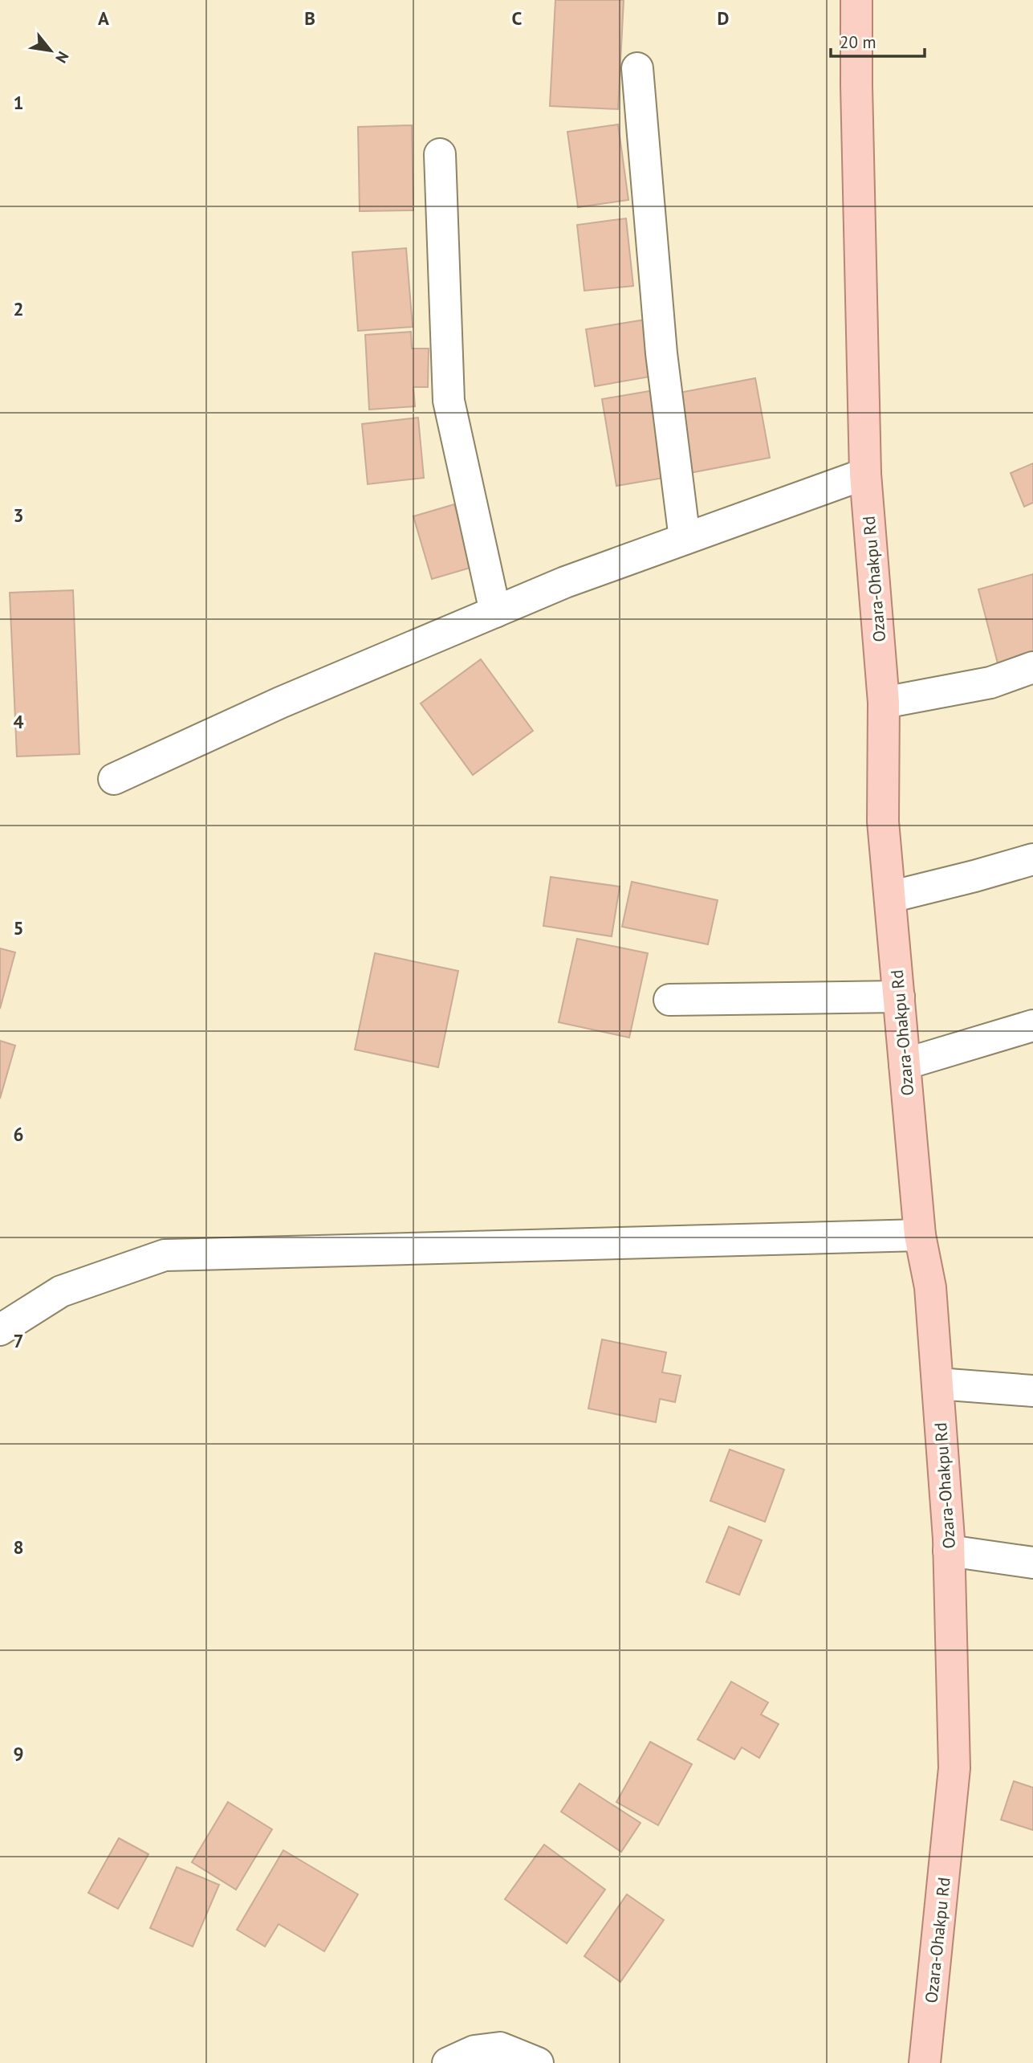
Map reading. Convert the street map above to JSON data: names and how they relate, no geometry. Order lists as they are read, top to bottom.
{
  "streets": {
    "main road": ["Ozara-Ohakpu Rd"]
  },
  "scale_bar": "20 m",
  "north": "bottom right",
  "grid": {
    "columns": [
      "A",
      "B",
      "C",
      "D"
    ],
    "rows": [
      "1",
      "2",
      "3",
      "4",
      "5",
      "6",
      "7",
      "8",
      "9"
    ]
  }
}
